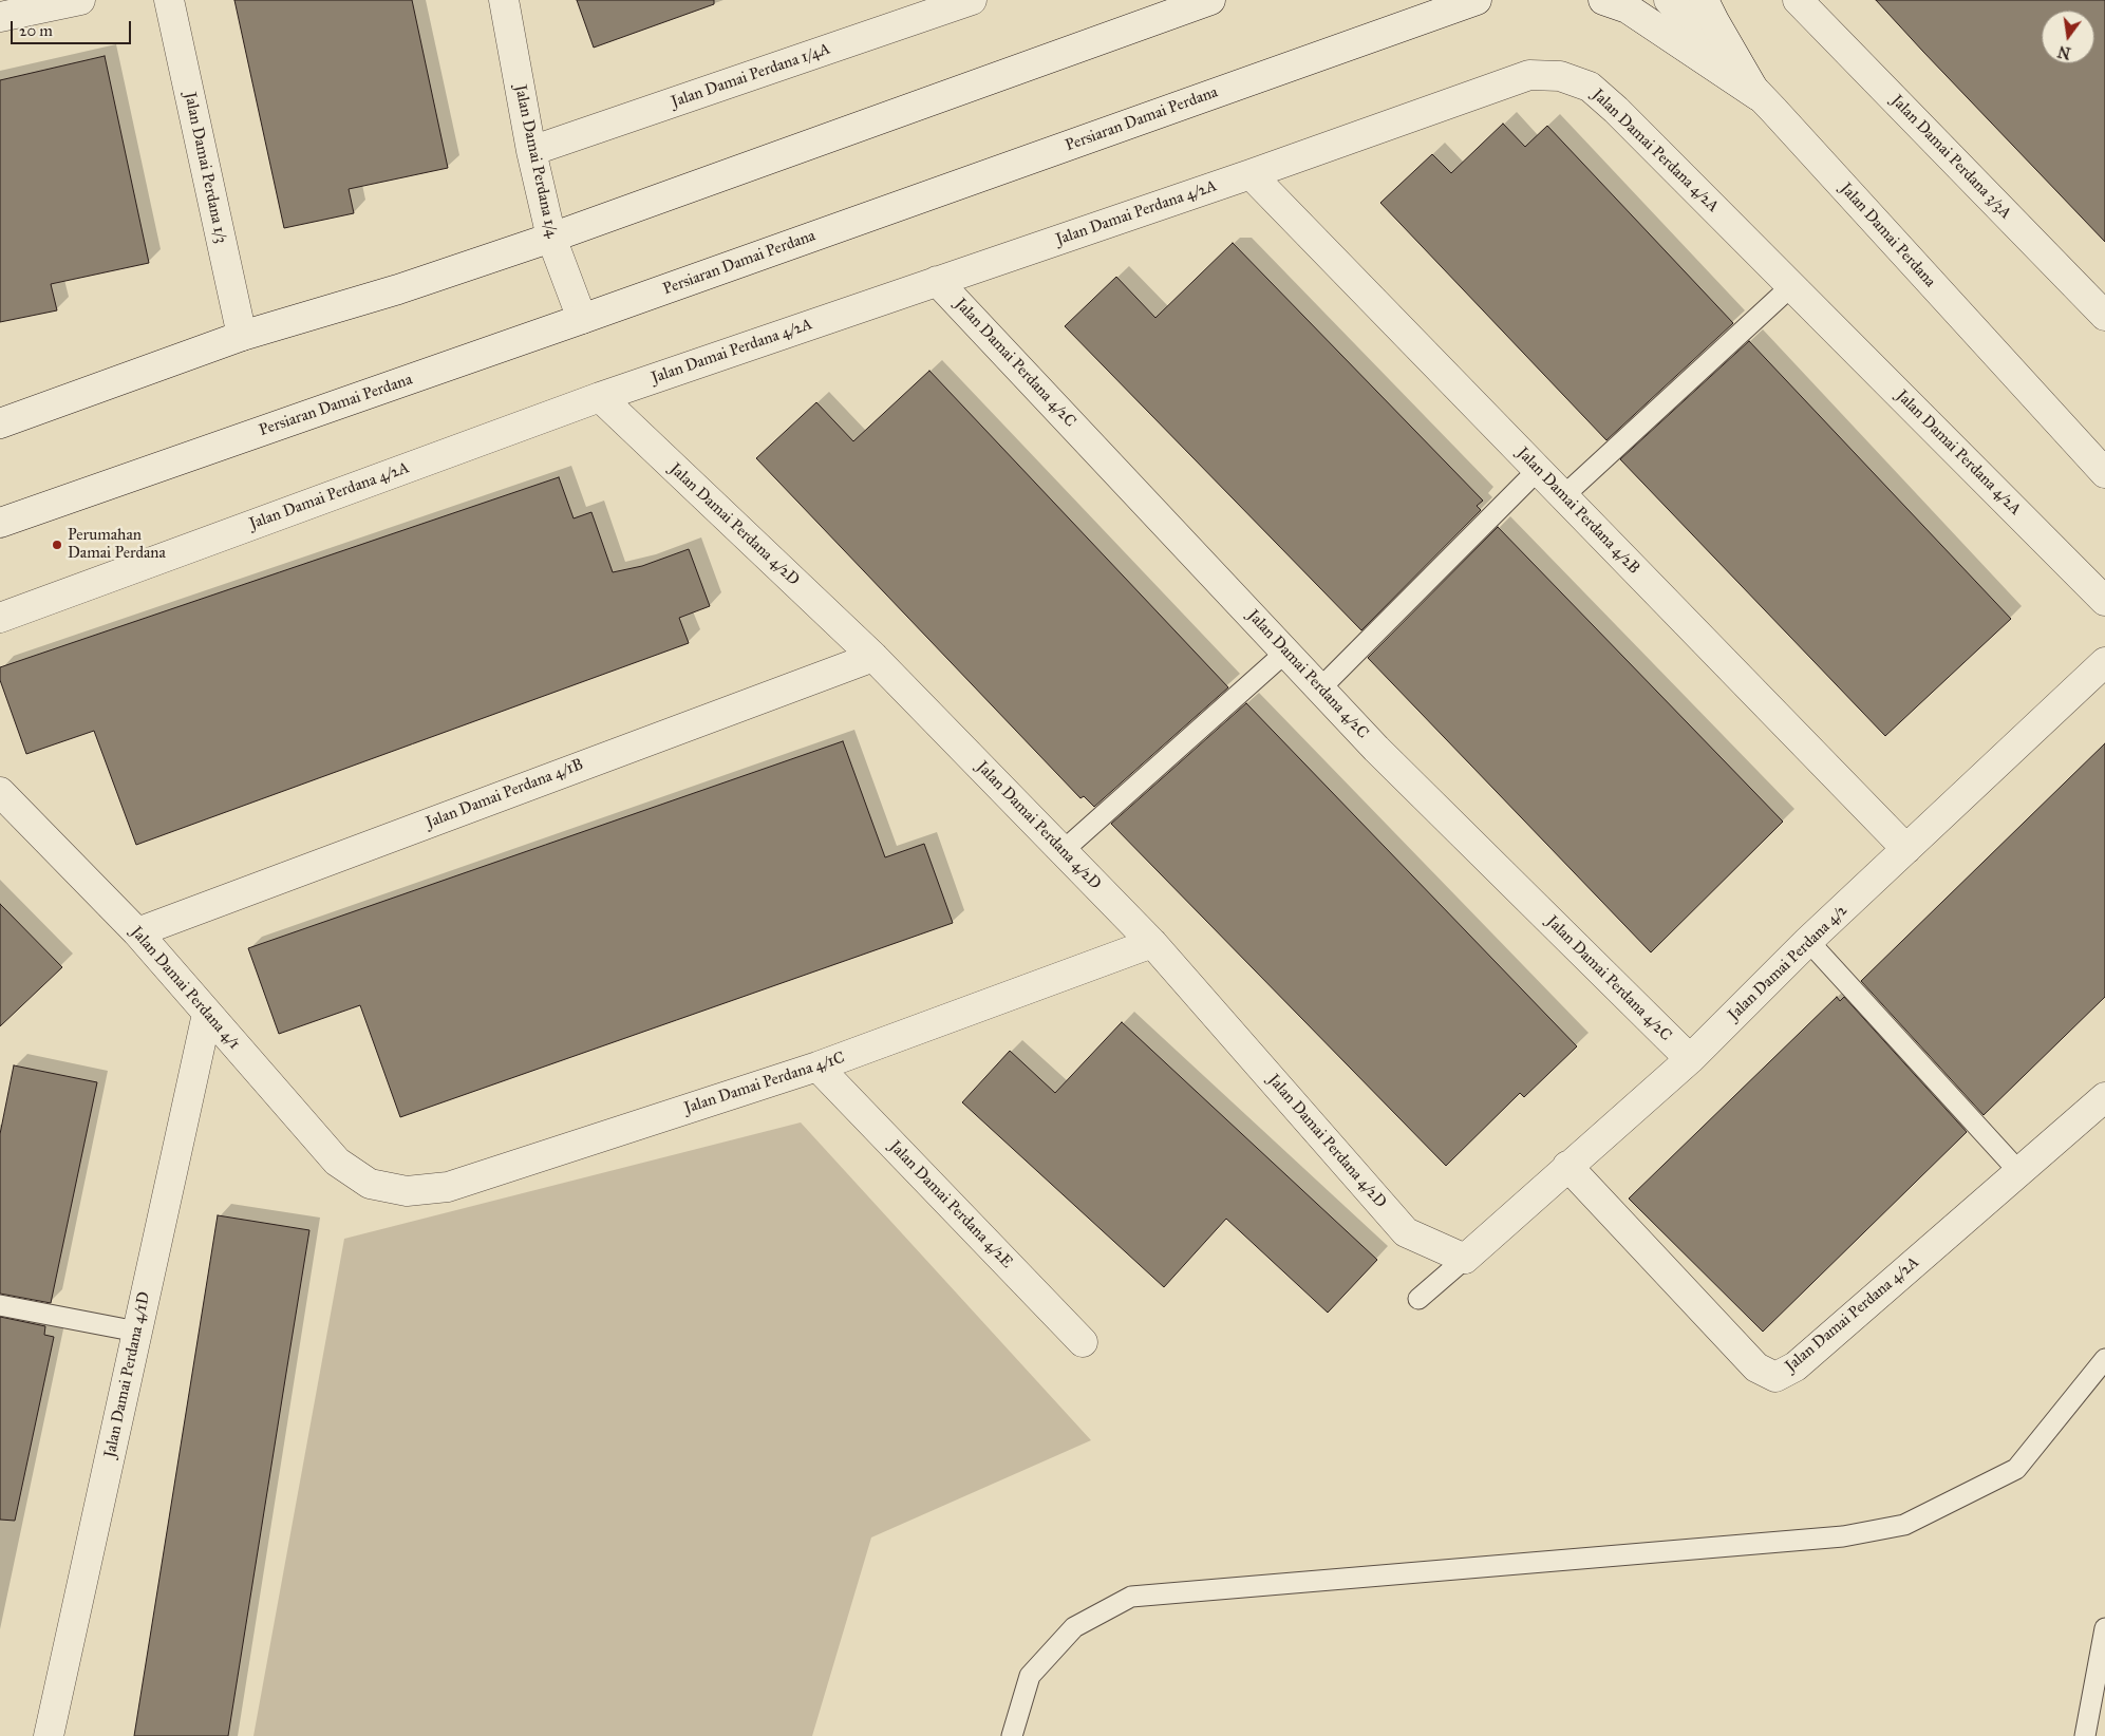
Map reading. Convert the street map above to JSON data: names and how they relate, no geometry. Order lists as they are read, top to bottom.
{
  "streets": {
    "street": [
      "Jalan Damai Perdana 1/4A",
      "Persiaran Damai Perdana",
      "Jalan Damai Perdana 4/2A",
      "Jalan Damai Perdana 3/3A",
      "Jalan Damai Perdana 1/4",
      "Jalan Damai Perdana 1/3",
      "Jalan Damai Perdana",
      "Jalan Damai Perdana 4/2C",
      "Jalan Damai Perdana 4/2B",
      "Jalan Damai Perdana 4/2D",
      "Jalan Damai Perdana 4/1B",
      "Jalan Damai Perdana 4/2",
      "Jalan Damai Perdana 4/1",
      "Jalan Damai Perdana 4/1C",
      "Jalan Damai Perdana 4/2E",
      "Jalan Damai Perdana 4/1D"
    ]
  },
  "crossings": [
    ["Jalan Damai Perdana 1/4A", "Jalan Damai Perdana 1/4"],
    ["Persiaran Damai Perdana", "Jalan Damai Perdana 1/4"],
    ["Jalan Damai Perdana 4/2A", "Jalan Damai Perdana 4/2C"],
    ["Jalan Damai Perdana 4/2A", "Jalan Damai Perdana 4/2B"],
    ["Jalan Damai Perdana 4/2A", "Jalan Damai Perdana 4/2D"],
    ["Jalan Damai Perdana 4/2A", "Jalan Damai Perdana 4/2"],
    ["Jalan Damai Perdana 4/2C", "Jalan Damai Perdana 4/2"],
    ["Jalan Damai Perdana 4/2B", "Jalan Damai Perdana 4/2"],
    ["Jalan Damai Perdana 4/2D", "Jalan Damai Perdana 4/1B"],
    ["Jalan Damai Perdana 4/2D", "Jalan Damai Perdana 4/2"],
    ["Jalan Damai Perdana 4/2D", "Jalan Damai Perdana 4/1C"],
    ["Jalan Damai Perdana 4/1B", "Jalan Damai Perdana 4/1"],
    ["Jalan Damai Perdana 4/1", "Jalan Damai Perdana 4/1C"],
    ["Jalan Damai Perdana 4/1", "Jalan Damai Perdana 4/1D"],
    ["Jalan Damai Perdana 4/1C", "Jalan Damai Perdana 4/2E"]
  ],
  "places": ["Perumahan Damai Perdana"],
  "scale_bar": "20 m",
  "north": "bottom"
}
